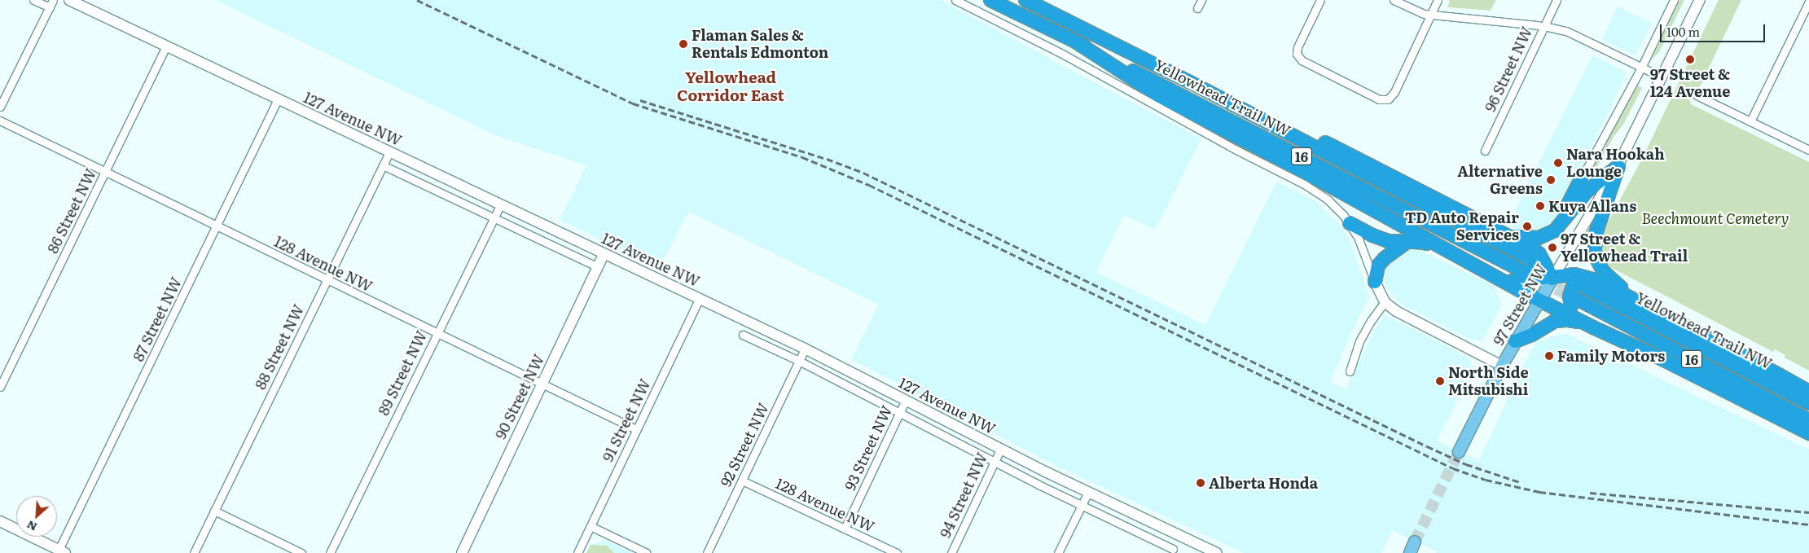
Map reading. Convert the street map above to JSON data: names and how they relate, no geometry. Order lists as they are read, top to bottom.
{
  "streets": {
    "highway": ["Yellowhead Trail NW", "16"],
    "main road": ["127 Avenue NW", "97 Street NW", "90 Street NW"],
    "street": [
      "96 Street NW",
      "86 Street NW",
      "128 Avenue NW",
      "87 Street NW",
      "88 Street NW",
      "89 Street NW",
      "91 Street NW",
      "92 Street NW",
      "93 Street NW",
      "94 Street NW"
    ]
  },
  "crossings": [
    ["127 Avenue NW", "86 Street NW"],
    ["127 Avenue NW", "87 Street NW"],
    ["127 Avenue NW", "88 Street NW"],
    ["127 Avenue NW", "89 Street NW"],
    ["127 Avenue NW", "90 Street NW"],
    ["127 Avenue NW", "91 Street NW"],
    ["127 Avenue NW", "92 Street NW"],
    ["127 Avenue NW", "93 Street NW"],
    ["127 Avenue NW", "94 Street NW"],
    ["86 Street NW", "128 Avenue NW"],
    ["128 Avenue NW", "87 Street NW"],
    ["128 Avenue NW", "88 Street NW"],
    ["128 Avenue NW", "89 Street NW"],
    ["128 Avenue NW", "90 Street NW"],
    ["128 Avenue NW", "91 Street NW"],
    ["128 Avenue NW", "92 Street NW"],
    ["128 Avenue NW", "93 Street NW"]
  ],
  "districts": ["Yellowhead Corridor East"],
  "parks": ["Beechmount Cemetery"],
  "places": [
    "Flaman Sales & Rentals Edmonton",
    "97 Street & 124 Avenue",
    "Nara Hookah Lounge",
    "Alternative Greens",
    "Kuya Allans",
    "TD Auto Repair Services",
    "97 Street & Yellowhead Trail",
    "Family Motors",
    "North Side Mitsubishi",
    "Alberta Honda"
  ],
  "scale_bar": "100 m",
  "north": "bottom left"
}
